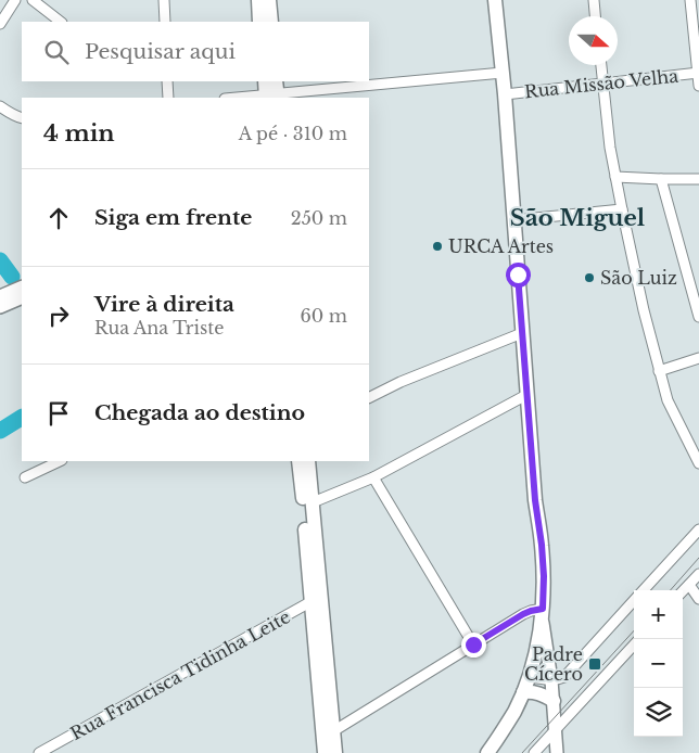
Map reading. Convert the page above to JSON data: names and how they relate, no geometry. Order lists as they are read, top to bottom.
{
  "streets": {
    "street": ["Rua Missão Velha", "Rua Francisca Tidinha Leite"]
  },
  "districts": ["São Miguel"],
  "places": {
    "other": ["URCA Artes", "São Luiz"],
    "transit": ["Padre Cícero"]
  },
  "north": "right",
  "page": {
    "search": "Pesquisar aqui",
    "heading": ["4 min", "A pé · 310 m"],
    "list": [
      ["Siga em frente", "250 m"],
      ["Vire à direita", "Rua Ana Triste", "60 m"],
      "Chegada ao destino"
    ],
    "map_buttons": ["+", "−"]
  }
}
